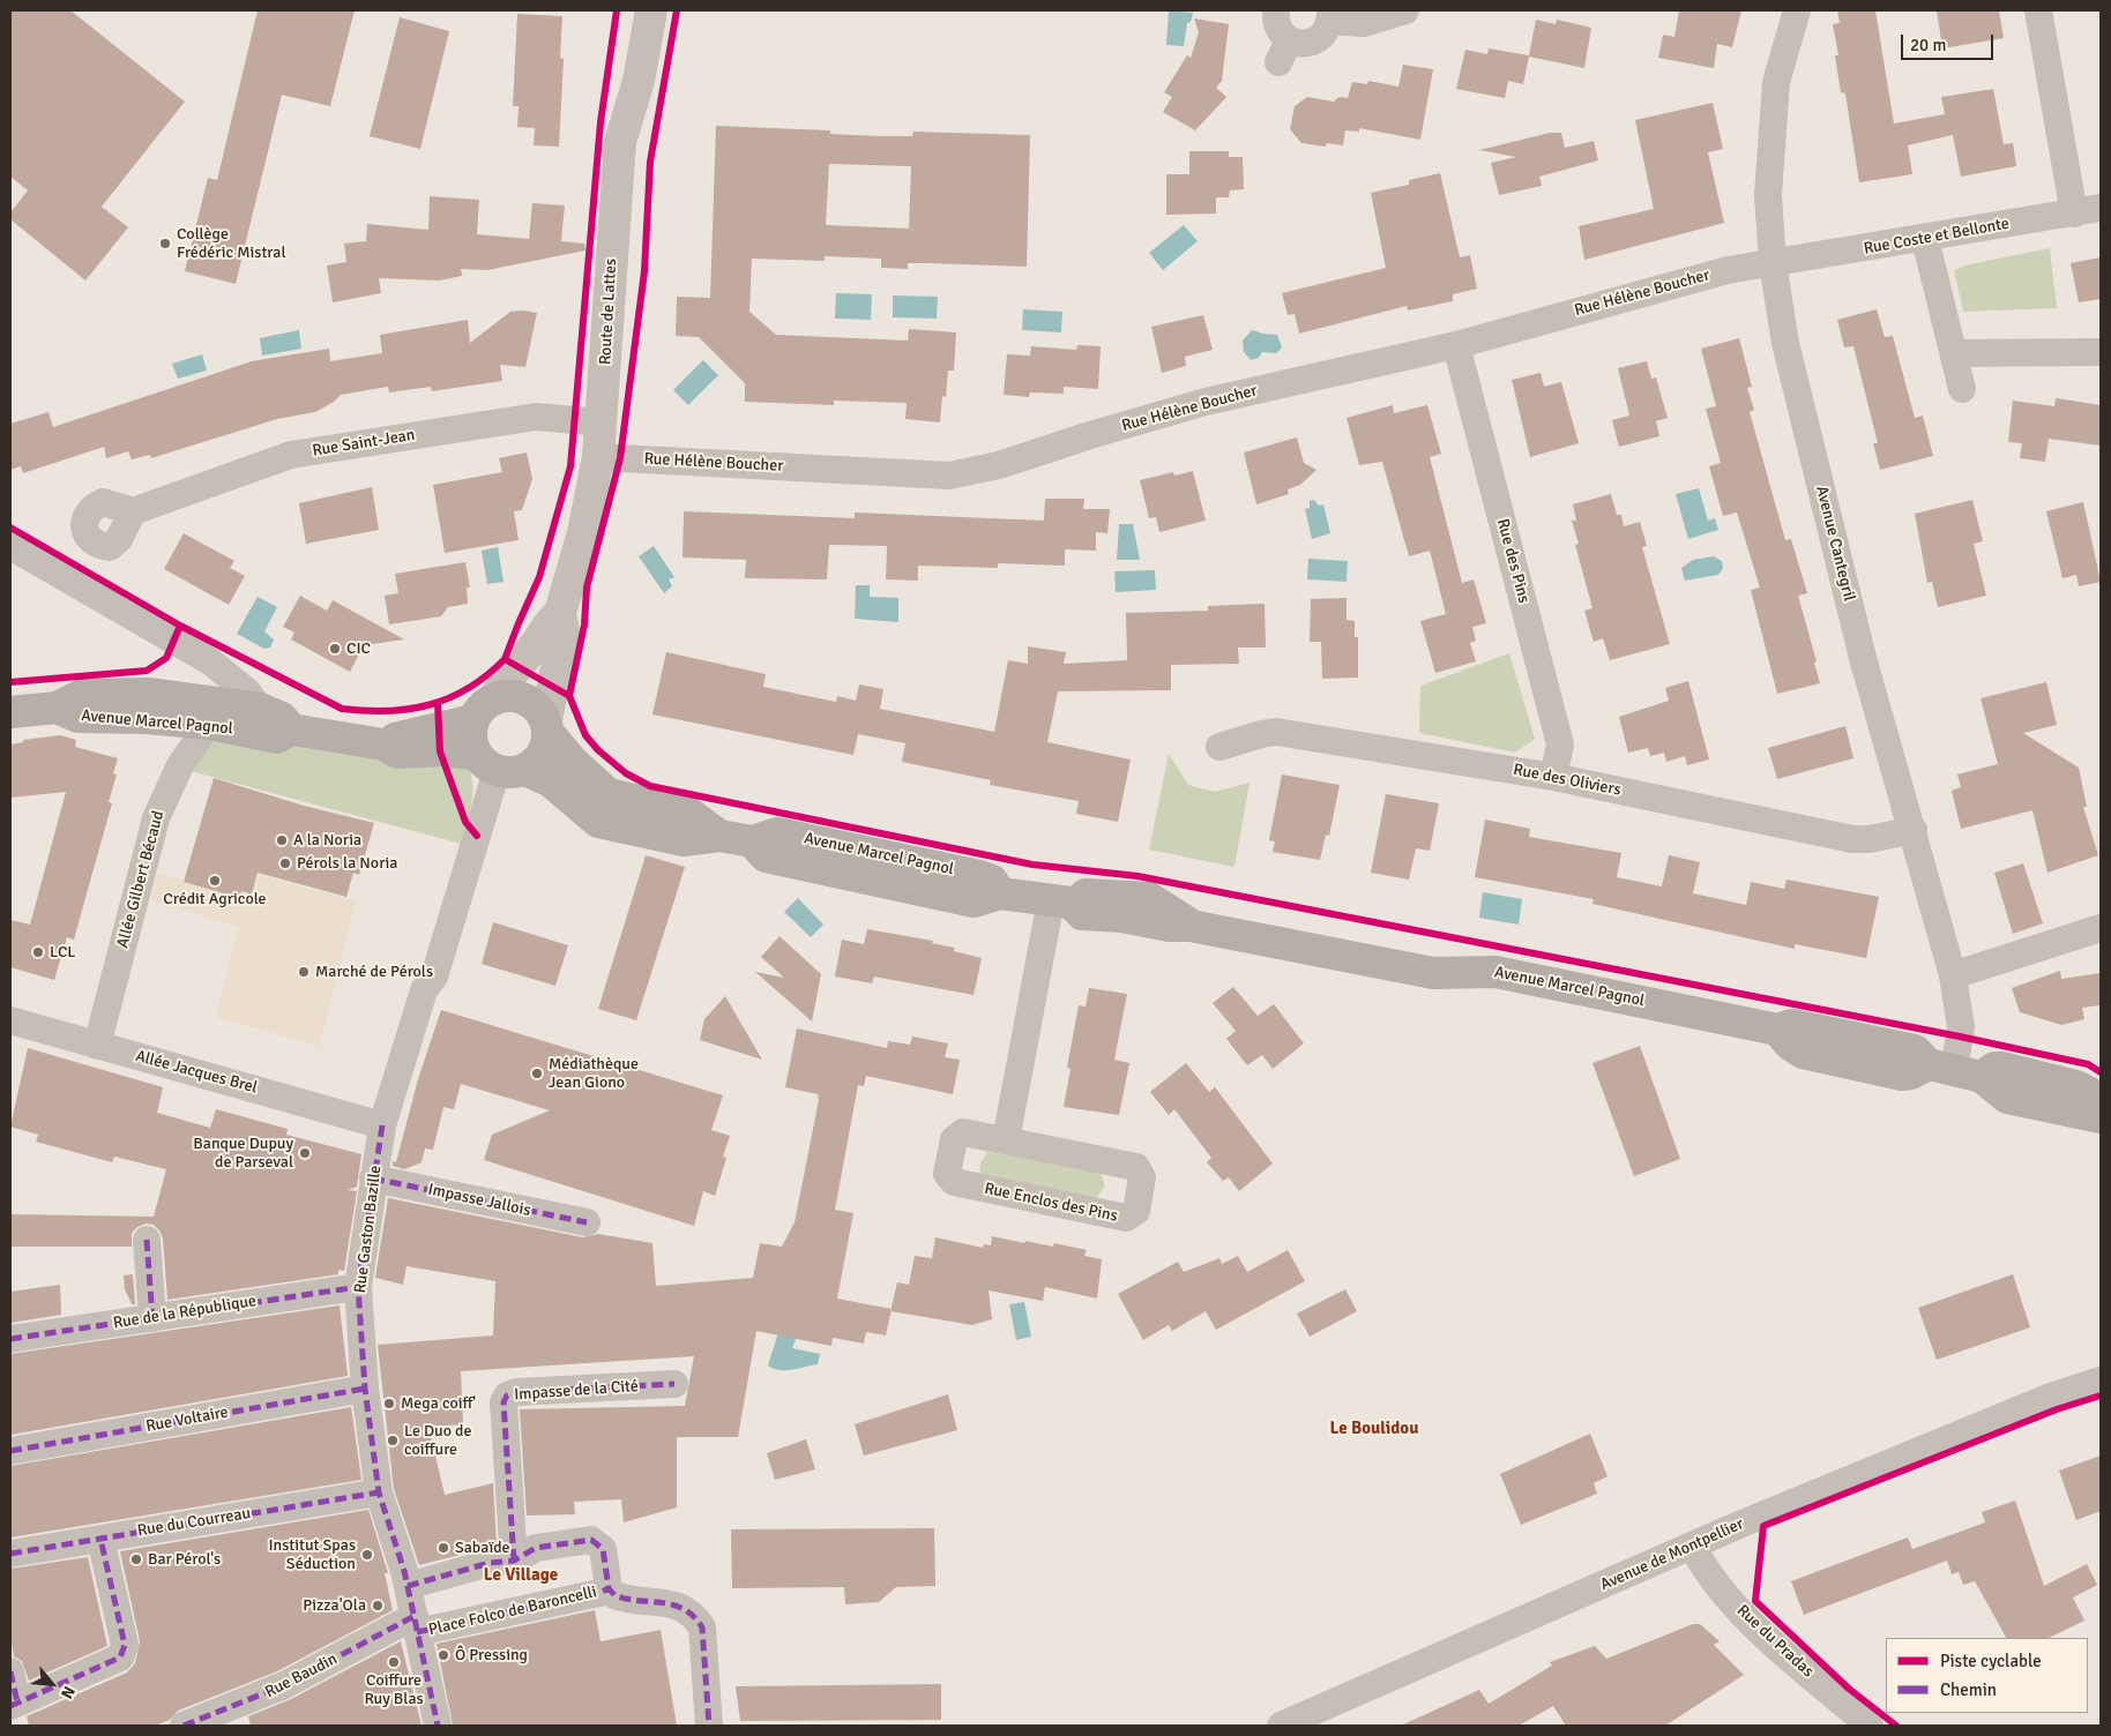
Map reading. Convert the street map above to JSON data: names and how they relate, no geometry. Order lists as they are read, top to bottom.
{
  "streets": {
    "main road": ["Avenue Marcel Pagnol"],
    "street": [
      "Rue Coste et Bellonte",
      "Rue Hélène Boucher",
      "Route de Lattes",
      "Rue Saint-Jean",
      "Avenue Cantegril",
      "Rue des Pins",
      "Rue des Oliviers",
      "Allée Gilbert Bécaud",
      "Allée Jacques Brel",
      "Impasse Jallois",
      "Rue Enclos des Pins",
      "Rue Gaston Bazille",
      "Rue de la République",
      "Impasse de la Cité",
      "Rue Voltaire",
      "Rue du Courreau",
      "Avenue de Montpellier",
      "Place Folco de Baroncelli",
      "Rue du Pradas",
      "Rue Baudin"
    ]
  },
  "crossings": [
    ["Rue Coste et Bellonte", "Rue Hélène Boucher"],
    ["Rue Coste et Bellonte", "Avenue Cantegril"],
    ["Rue Hélène Boucher", "Route de Lattes"],
    ["Rue Hélène Boucher", "Avenue Cantegril"],
    ["Rue Hélène Boucher", "Rue des Pins"],
    ["Route de Lattes", "Rue Saint-Jean"],
    ["Avenue Cantegril", "Avenue Marcel Pagnol"],
    ["Avenue Cantegril", "Rue des Oliviers"],
    ["Rue des Pins", "Rue des Oliviers"],
    ["Avenue Marcel Pagnol", "Allée Gilbert Bécaud"],
    ["Avenue Marcel Pagnol", "Rue Gaston Bazille"],
    ["Allée Gilbert Bécaud", "Allée Jacques Brel"],
    ["Allée Jacques Brel", "Rue Gaston Bazille"],
    ["Impasse Jallois", "Rue Gaston Bazille"],
    ["Rue Gaston Bazille", "Rue de la République"],
    ["Rue Gaston Bazille", "Rue Voltaire"],
    ["Rue Gaston Bazille", "Rue du Courreau"],
    ["Rue Gaston Bazille", "Place Folco de Baroncelli"],
    ["Rue Gaston Bazille", "Rue Baudin"],
    ["Impasse de la Cité", "Place Folco de Baroncelli"],
    ["Avenue de Montpellier", "Rue du Pradas"],
    ["Place Folco de Baroncelli", "Rue Baudin"]
  ],
  "districts": ["Le Boulidou", "Le Village"],
  "places": [
    "Collège Frédéric Mistral",
    "CIC",
    "A la Noria",
    "Pérols la Noria",
    "Crédit Agricole",
    "LCL",
    "Marché de Pérols",
    "Médiathèque Jean Giono",
    "Banque Dupuy de Parseval",
    "Mega coiff'",
    "Le Duo de coiffure",
    "Sabaïde",
    "Institut Spas Séduction",
    "Bar Pérol's",
    "Pizza'Ola",
    "Ô Pressing",
    "Coiffure Ruy Blas"
  ],
  "legend": ["Piste cyclable", "Chemin"],
  "scale_bar": "20 m",
  "north": "bottom right"
}
